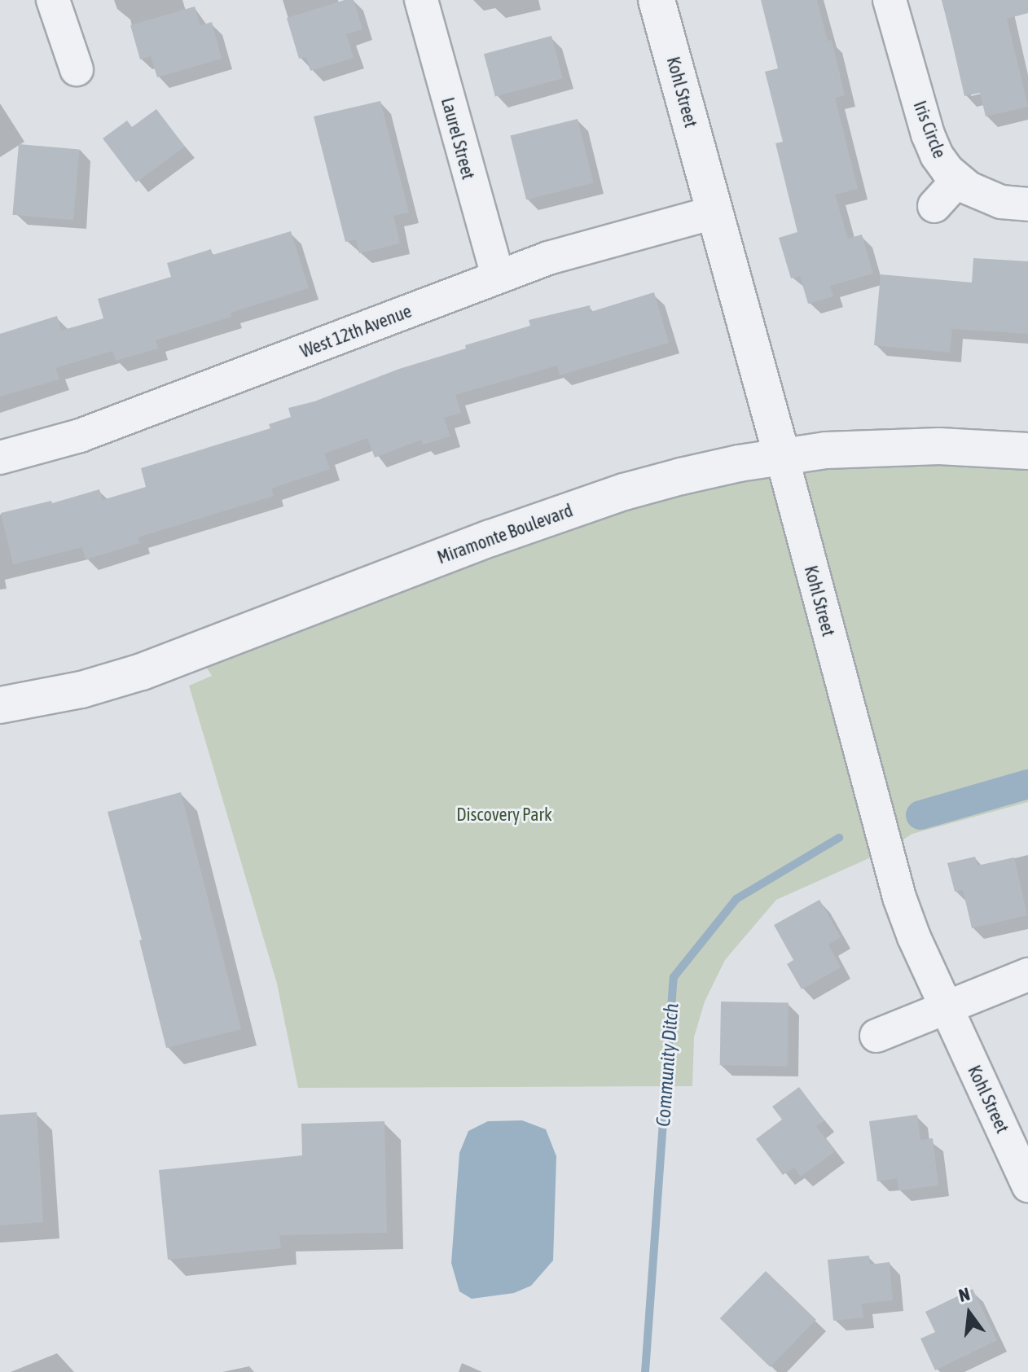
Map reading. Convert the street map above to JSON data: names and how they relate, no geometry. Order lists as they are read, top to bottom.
{
  "streets": {
    "street": [
      "Kohl Street",
      "Iris Circle",
      "Laurel Street",
      "West 12th Avenue",
      "Miramonte Boulevard"
    ]
  },
  "crossings": [
    ["Kohl Street", "West 12th Avenue"],
    ["Kohl Street", "Miramonte Boulevard"],
    ["Laurel Street", "West 12th Avenue"]
  ],
  "water": ["Community Ditch"],
  "parks": ["Discovery Park"],
  "north": "top"
}
